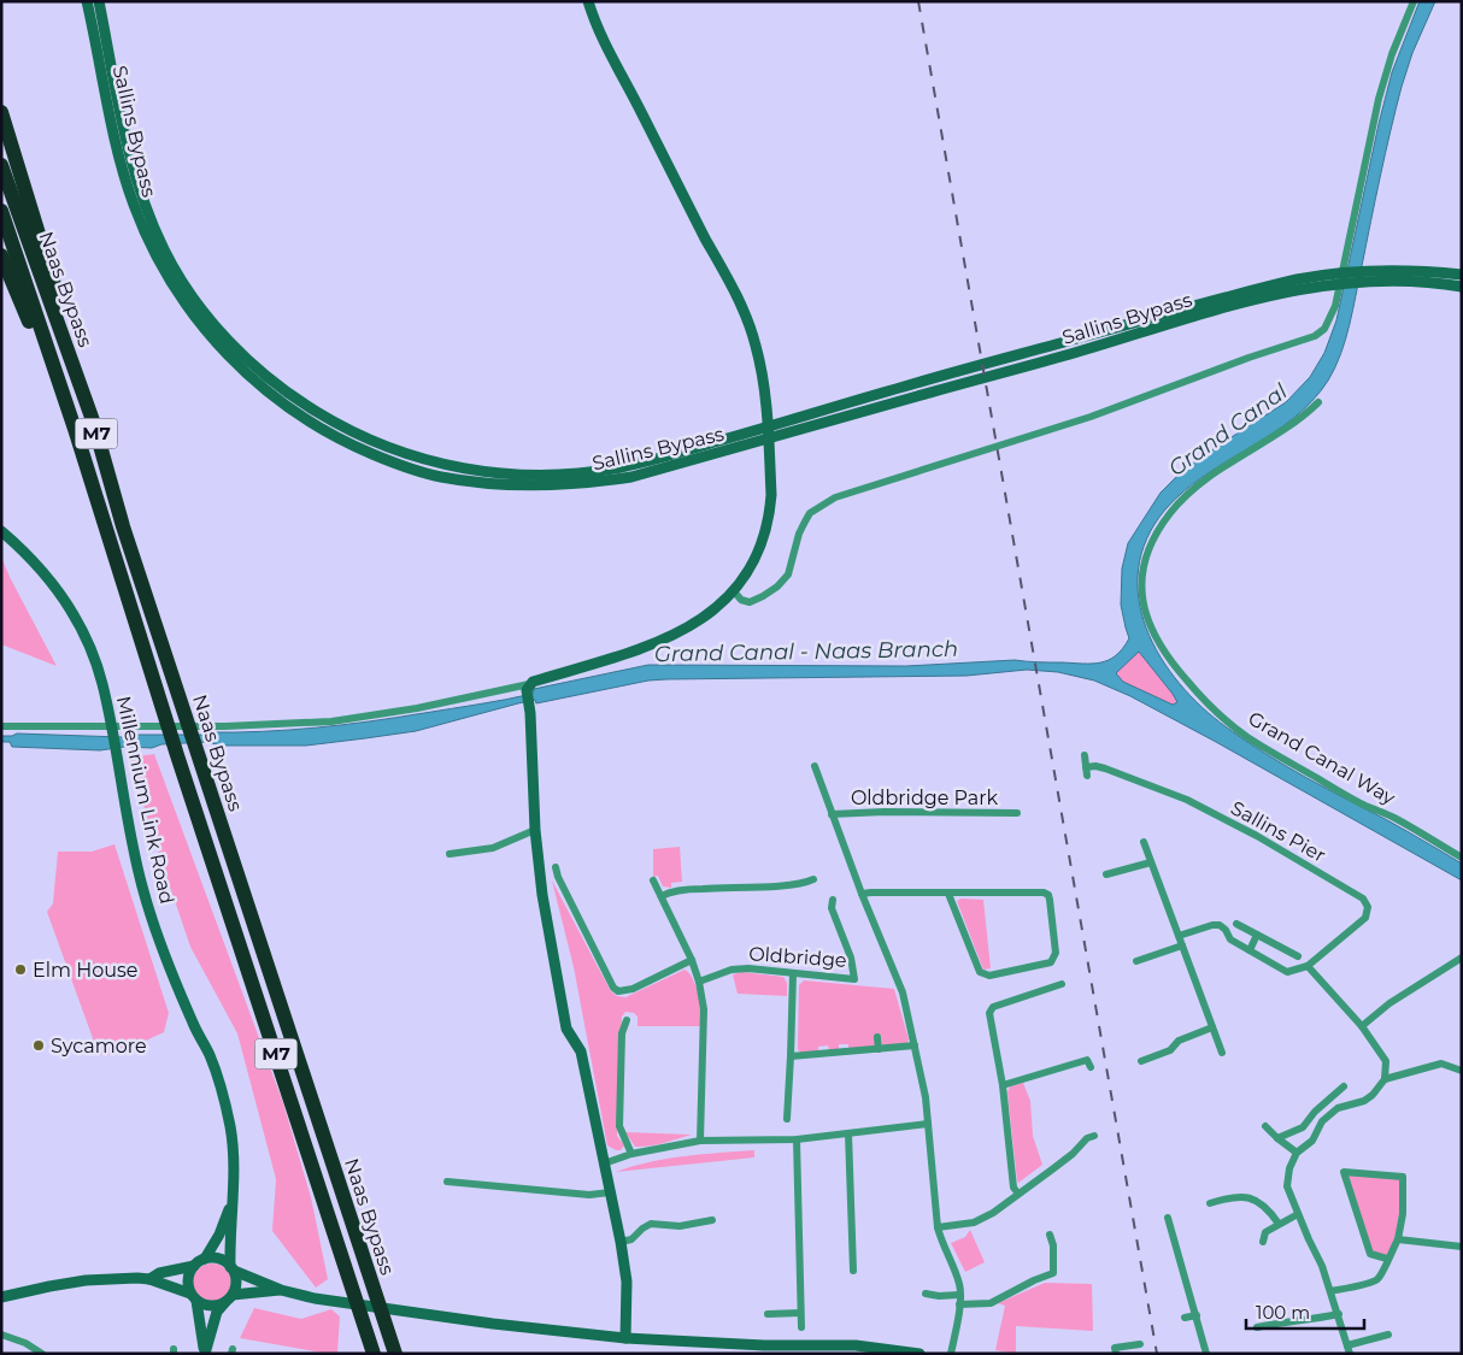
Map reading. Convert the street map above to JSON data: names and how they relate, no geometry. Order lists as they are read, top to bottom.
{
  "streets": {
    "highway": ["Naas Bypass", "M7"],
    "main road": ["Sallins Bypass", "Millennium Link Road"],
    "street": [
      "Grand Canal Way",
      "Oldbridge Park",
      "Sallins Pier",
      "Oldbridge"
    ]
  },
  "crossings": [
    ["Naas Bypass", "M7"]
  ],
  "water": ["Grand Canal", "Grand Canal - Naas Branch"],
  "places": ["Elm House", "Sycamore"],
  "scale_bar": "100 m"
}
